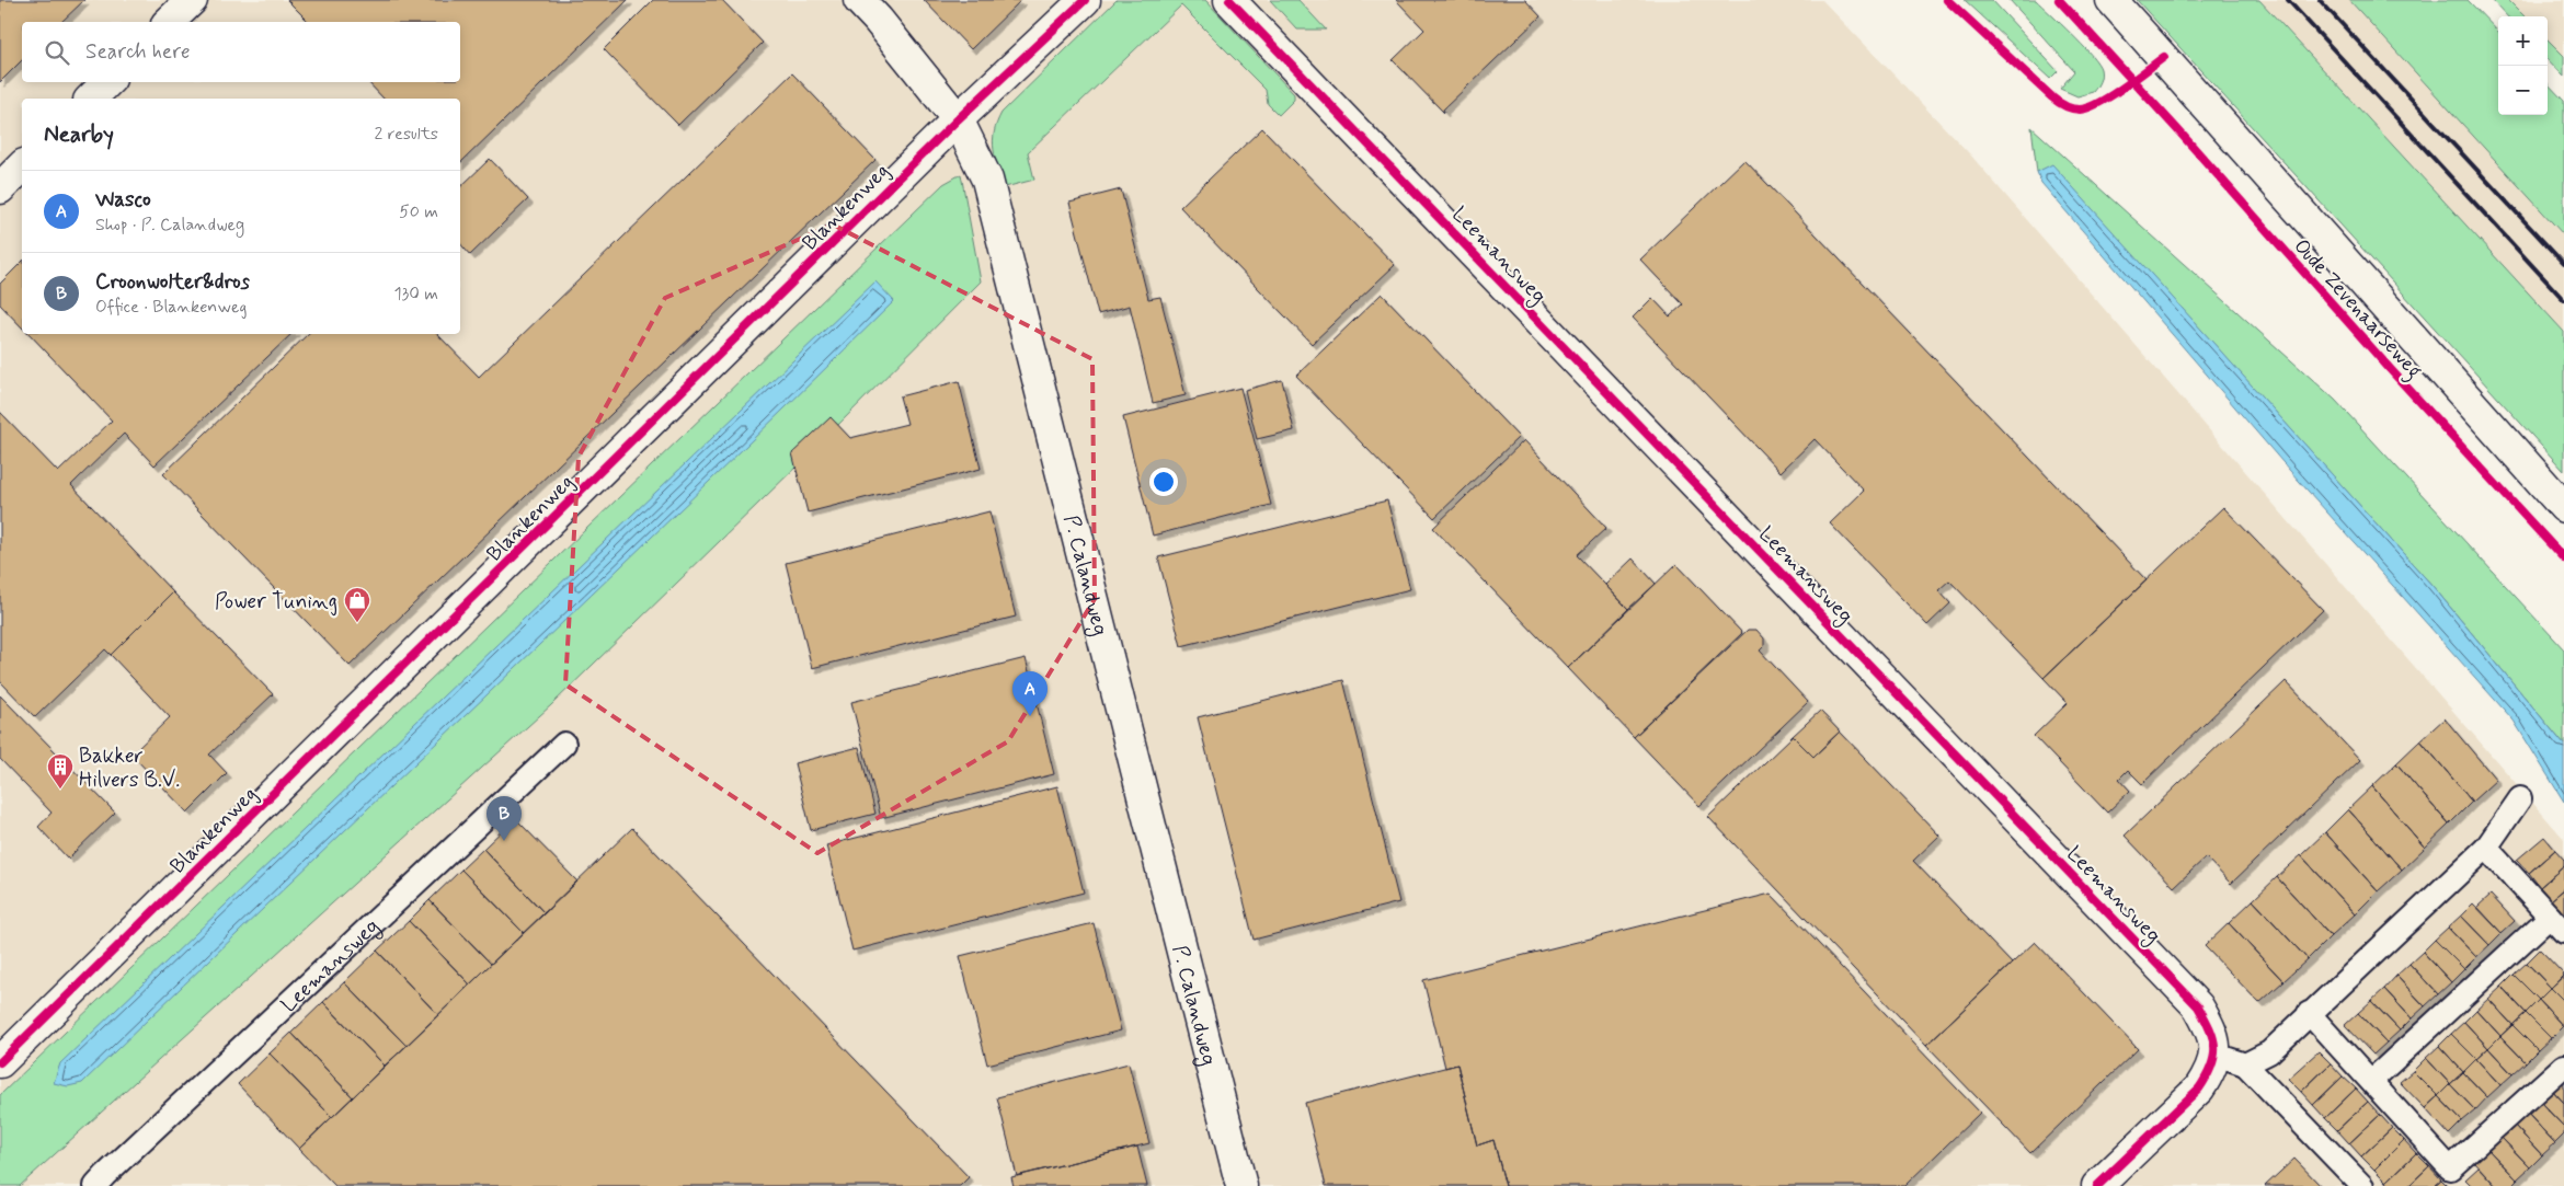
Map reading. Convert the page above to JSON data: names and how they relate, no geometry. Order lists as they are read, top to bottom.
{
  "streets": {
    "street": [
      "Blankenweg",
      "Leemansweg",
      "Oude Zevenaarseweg",
      "P. Calandweg"
    ]
  },
  "crossings": [
    ["Blankenweg", "P. Calandweg"]
  ],
  "places": {
    "shop": ["Power Tuning"],
    "building": ["Bakker Hilvers B.V."]
  },
  "page": {
    "map_buttons": ["+", "−"],
    "search": "Search here",
    "heading": ["Nearby", "2 results"],
    "list": [
      {
        "mark": "A",
        "name": "Wasco",
        "note": "Shop · P. Calandweg",
        "value": "50 m"
      },
      {
        "mark": "B",
        "name": "Croonwolter&dros",
        "note": "Office · Blankenweg",
        "value": "130 m"
      }
    ],
    "pins": ["A", "B"]
  }
}
